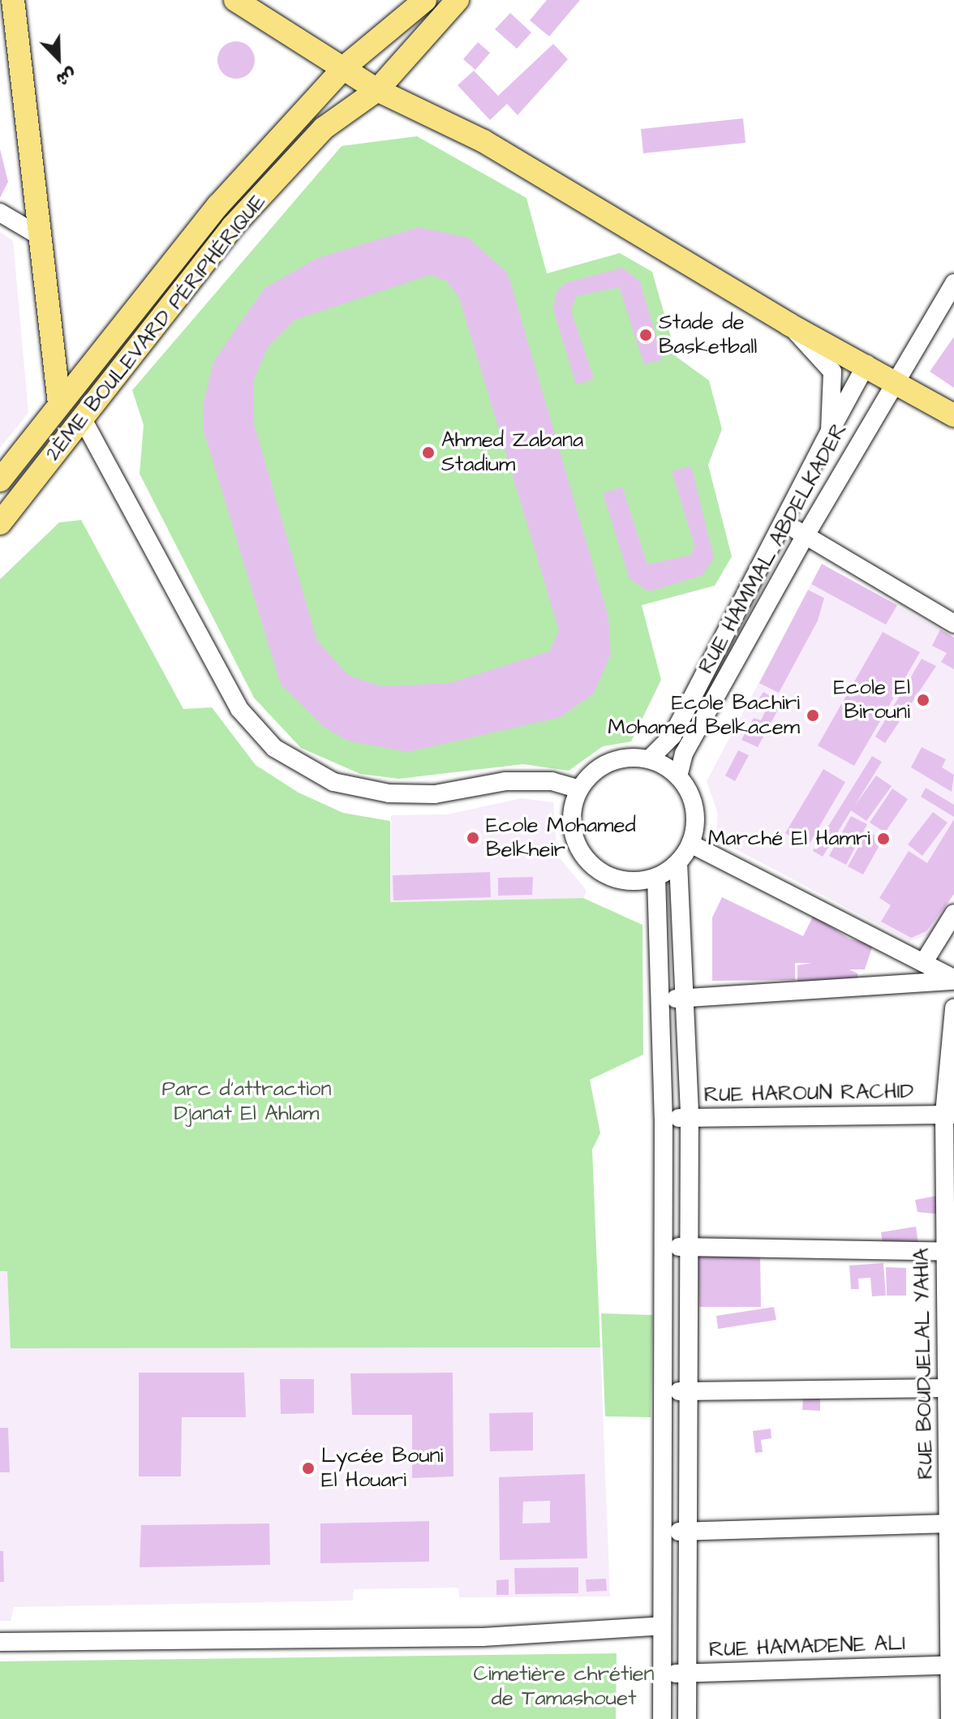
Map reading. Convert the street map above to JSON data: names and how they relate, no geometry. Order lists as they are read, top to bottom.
{
  "streets": {
    "main road": ["2ÈME BOULEVARD PÉRIPHÉRIQUE"],
    "street": [
      "RUE HAMMAL ABDELKADER",
      "RUE HAROUN RACHID",
      "RUE BOUDJELAL YAHIA",
      "RUE HAMADENE ALI"
    ]
  },
  "crossings": [
    ["RUE HAROUN RACHID", "RUE BOUDJELAL YAHIA"],
    ["RUE BOUDJELAL YAHIA", "RUE HAMADENE ALI"]
  ],
  "parks": ["Parc d'attraction Djanat El Ahlam", "Cimetière chrétien de Tamashouet"],
  "places": [
    "Stade de Basketball",
    "Ahmed Zabana Stadium",
    "Ecole El Birouni",
    "Ecole Bachiri Mohamed Belkacem",
    "Ecole Mohamed Belkheir",
    "Marché El Hamri",
    "Lycée Bouni El Houari"
  ],
  "north": "bottom right"
}
